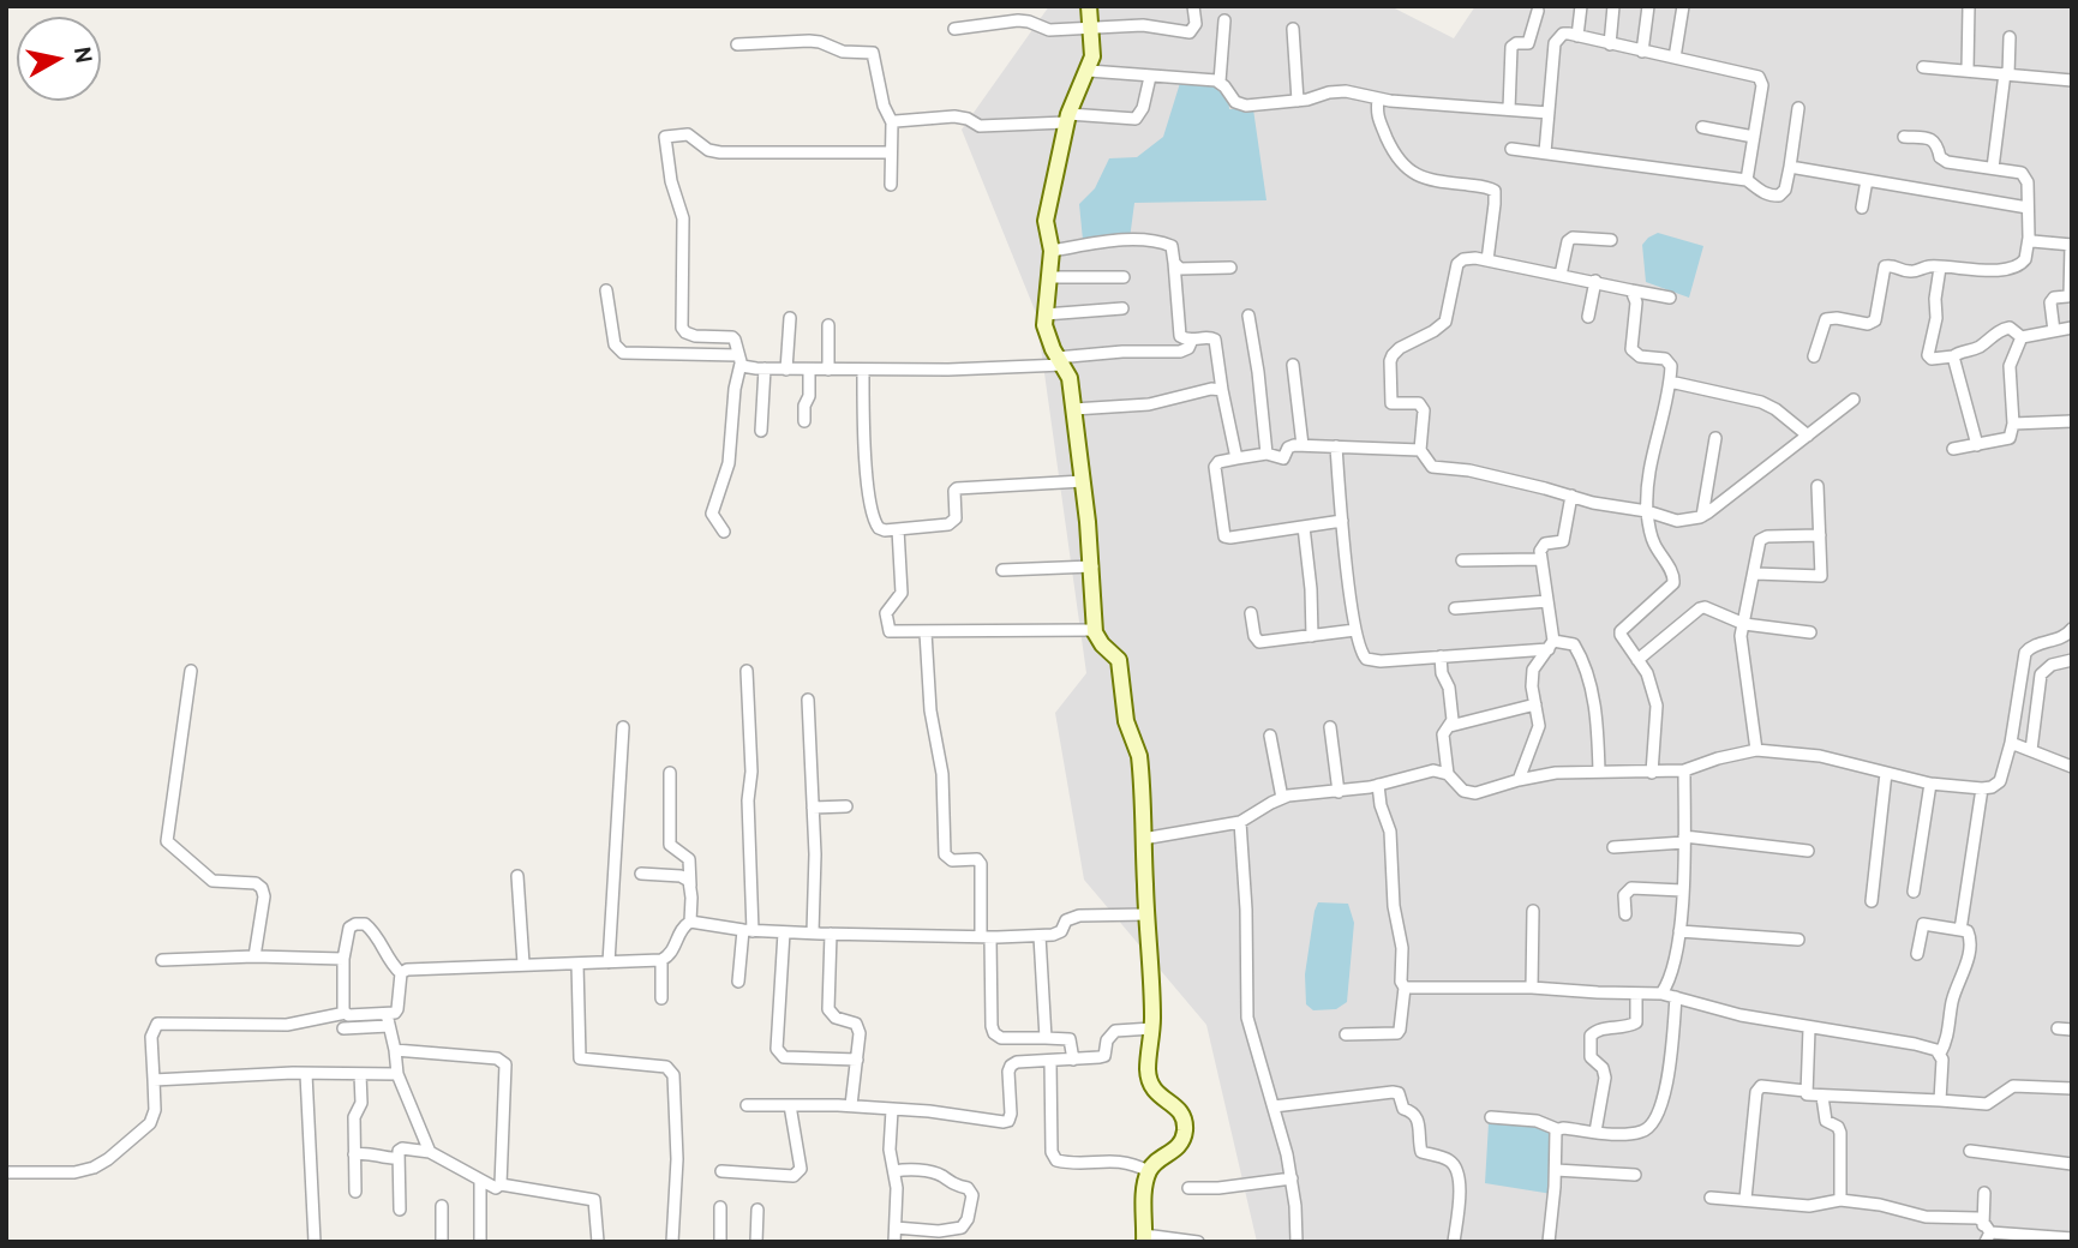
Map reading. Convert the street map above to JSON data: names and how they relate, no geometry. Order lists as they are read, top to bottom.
{
  "north": "right"
}
